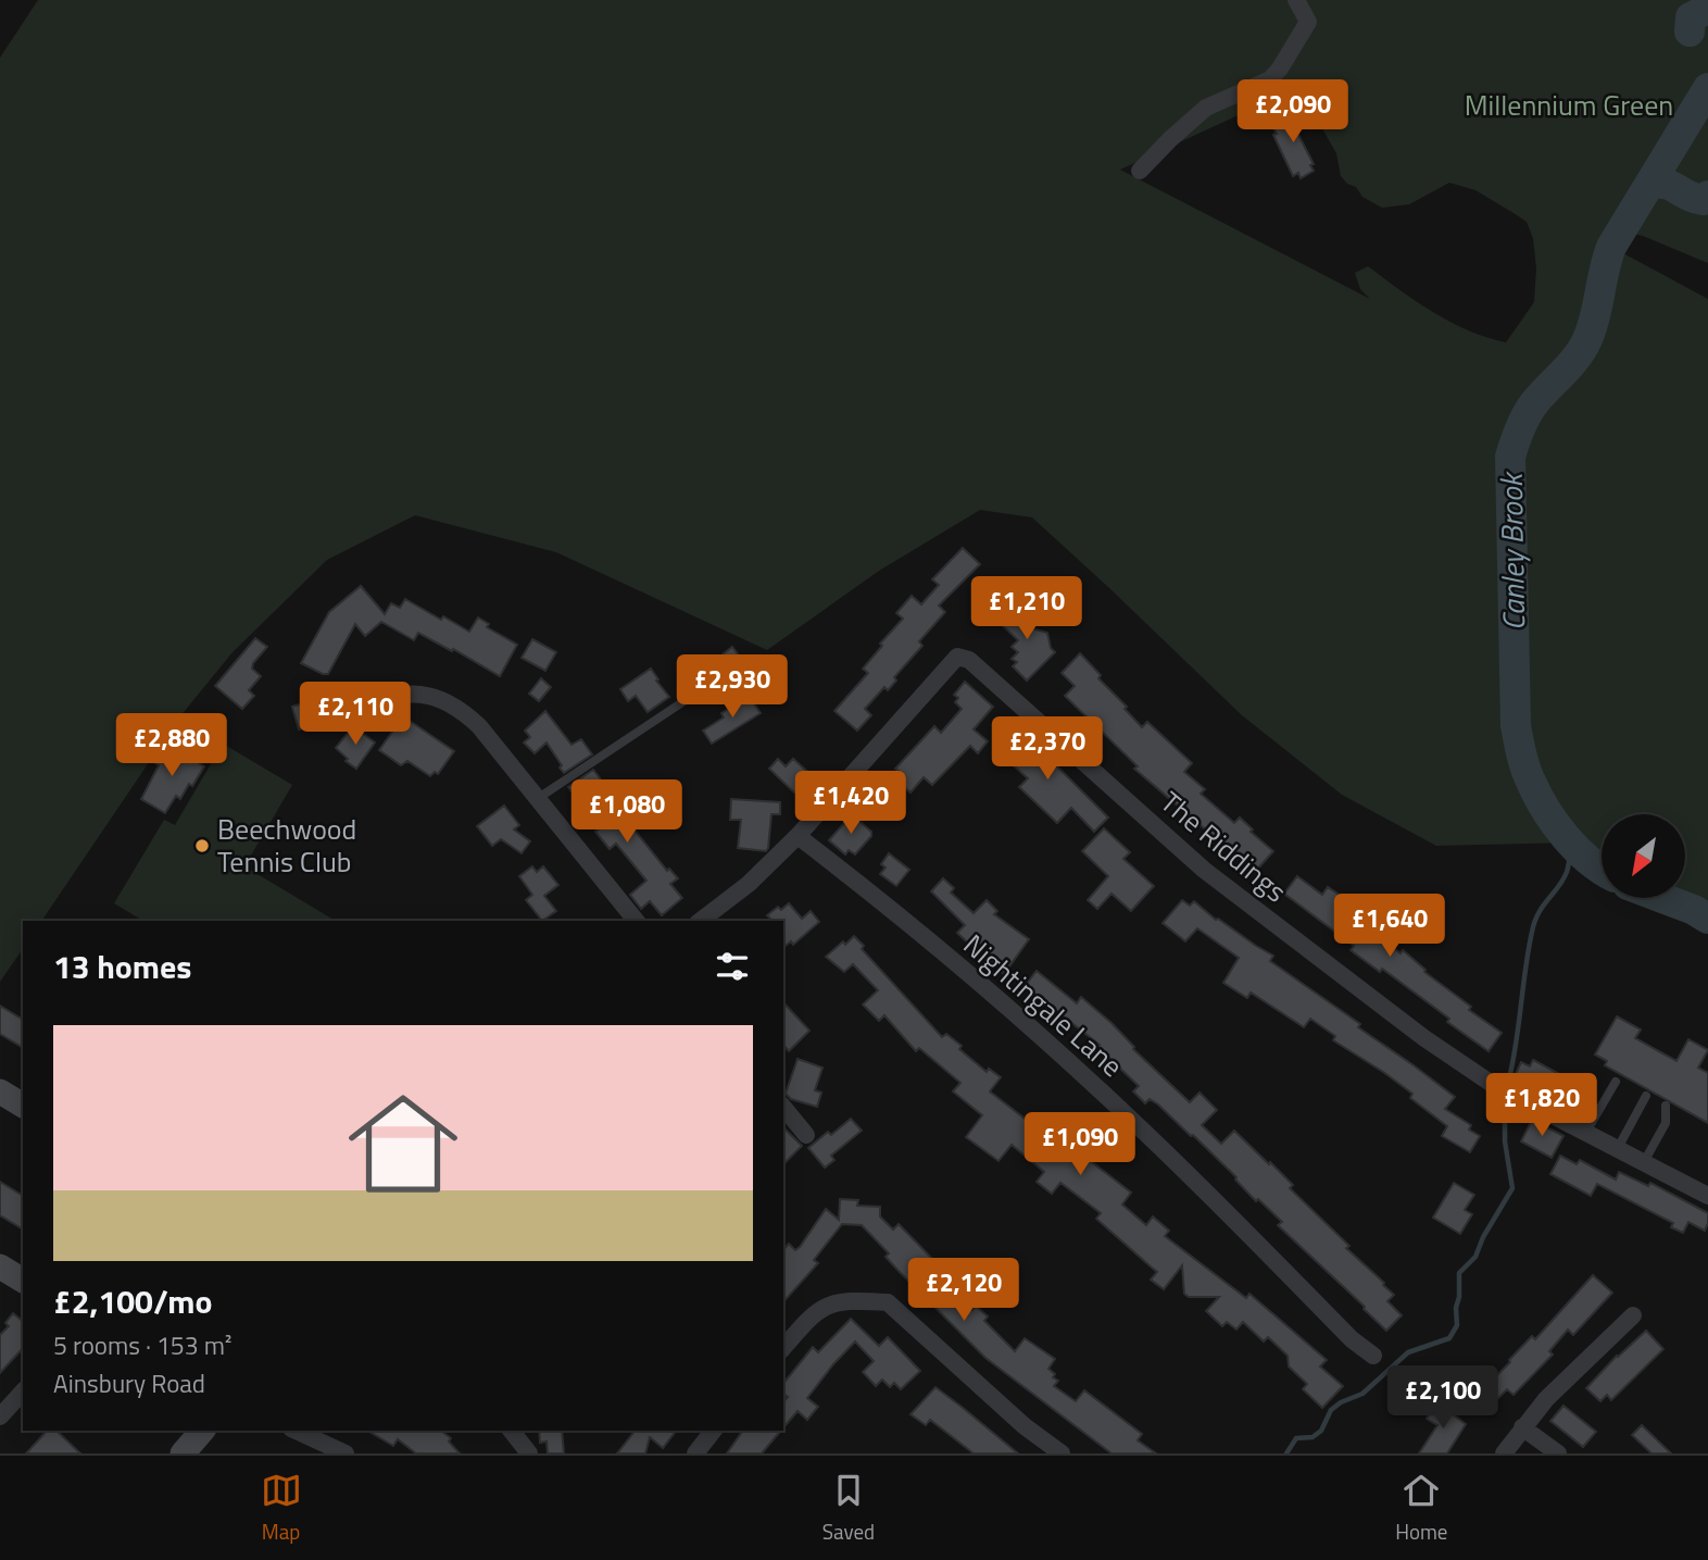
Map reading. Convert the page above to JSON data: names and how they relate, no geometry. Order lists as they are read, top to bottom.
{
  "streets": {
    "street": ["The Riddings", "Nightingale Lane"]
  },
  "crossings": [
    ["The Riddings", "Nightingale Lane"]
  ],
  "water": ["Canley Brook"],
  "parks": ["Millennium Green"],
  "places": ["Beechwood Tennis Club"],
  "north": "bottom left",
  "page": {
    "price": [
      "£2,090",
      "£1,210",
      "£2,930",
      "£2,110",
      "£2,880",
      "£2,370",
      "£1,420",
      "£1,080",
      "£1,640",
      "£1,820",
      "£1,090",
      "£2,120",
      "£2,100"
    ],
    "heading": "13 homes",
    "list": [
      {
        "name": "£2,100/mo",
        "note": "5 rooms · 153 m² · Ainsbury Road"
      }
    ],
    "tabs": ["Map", "Saved", "Home"]
  }
}
